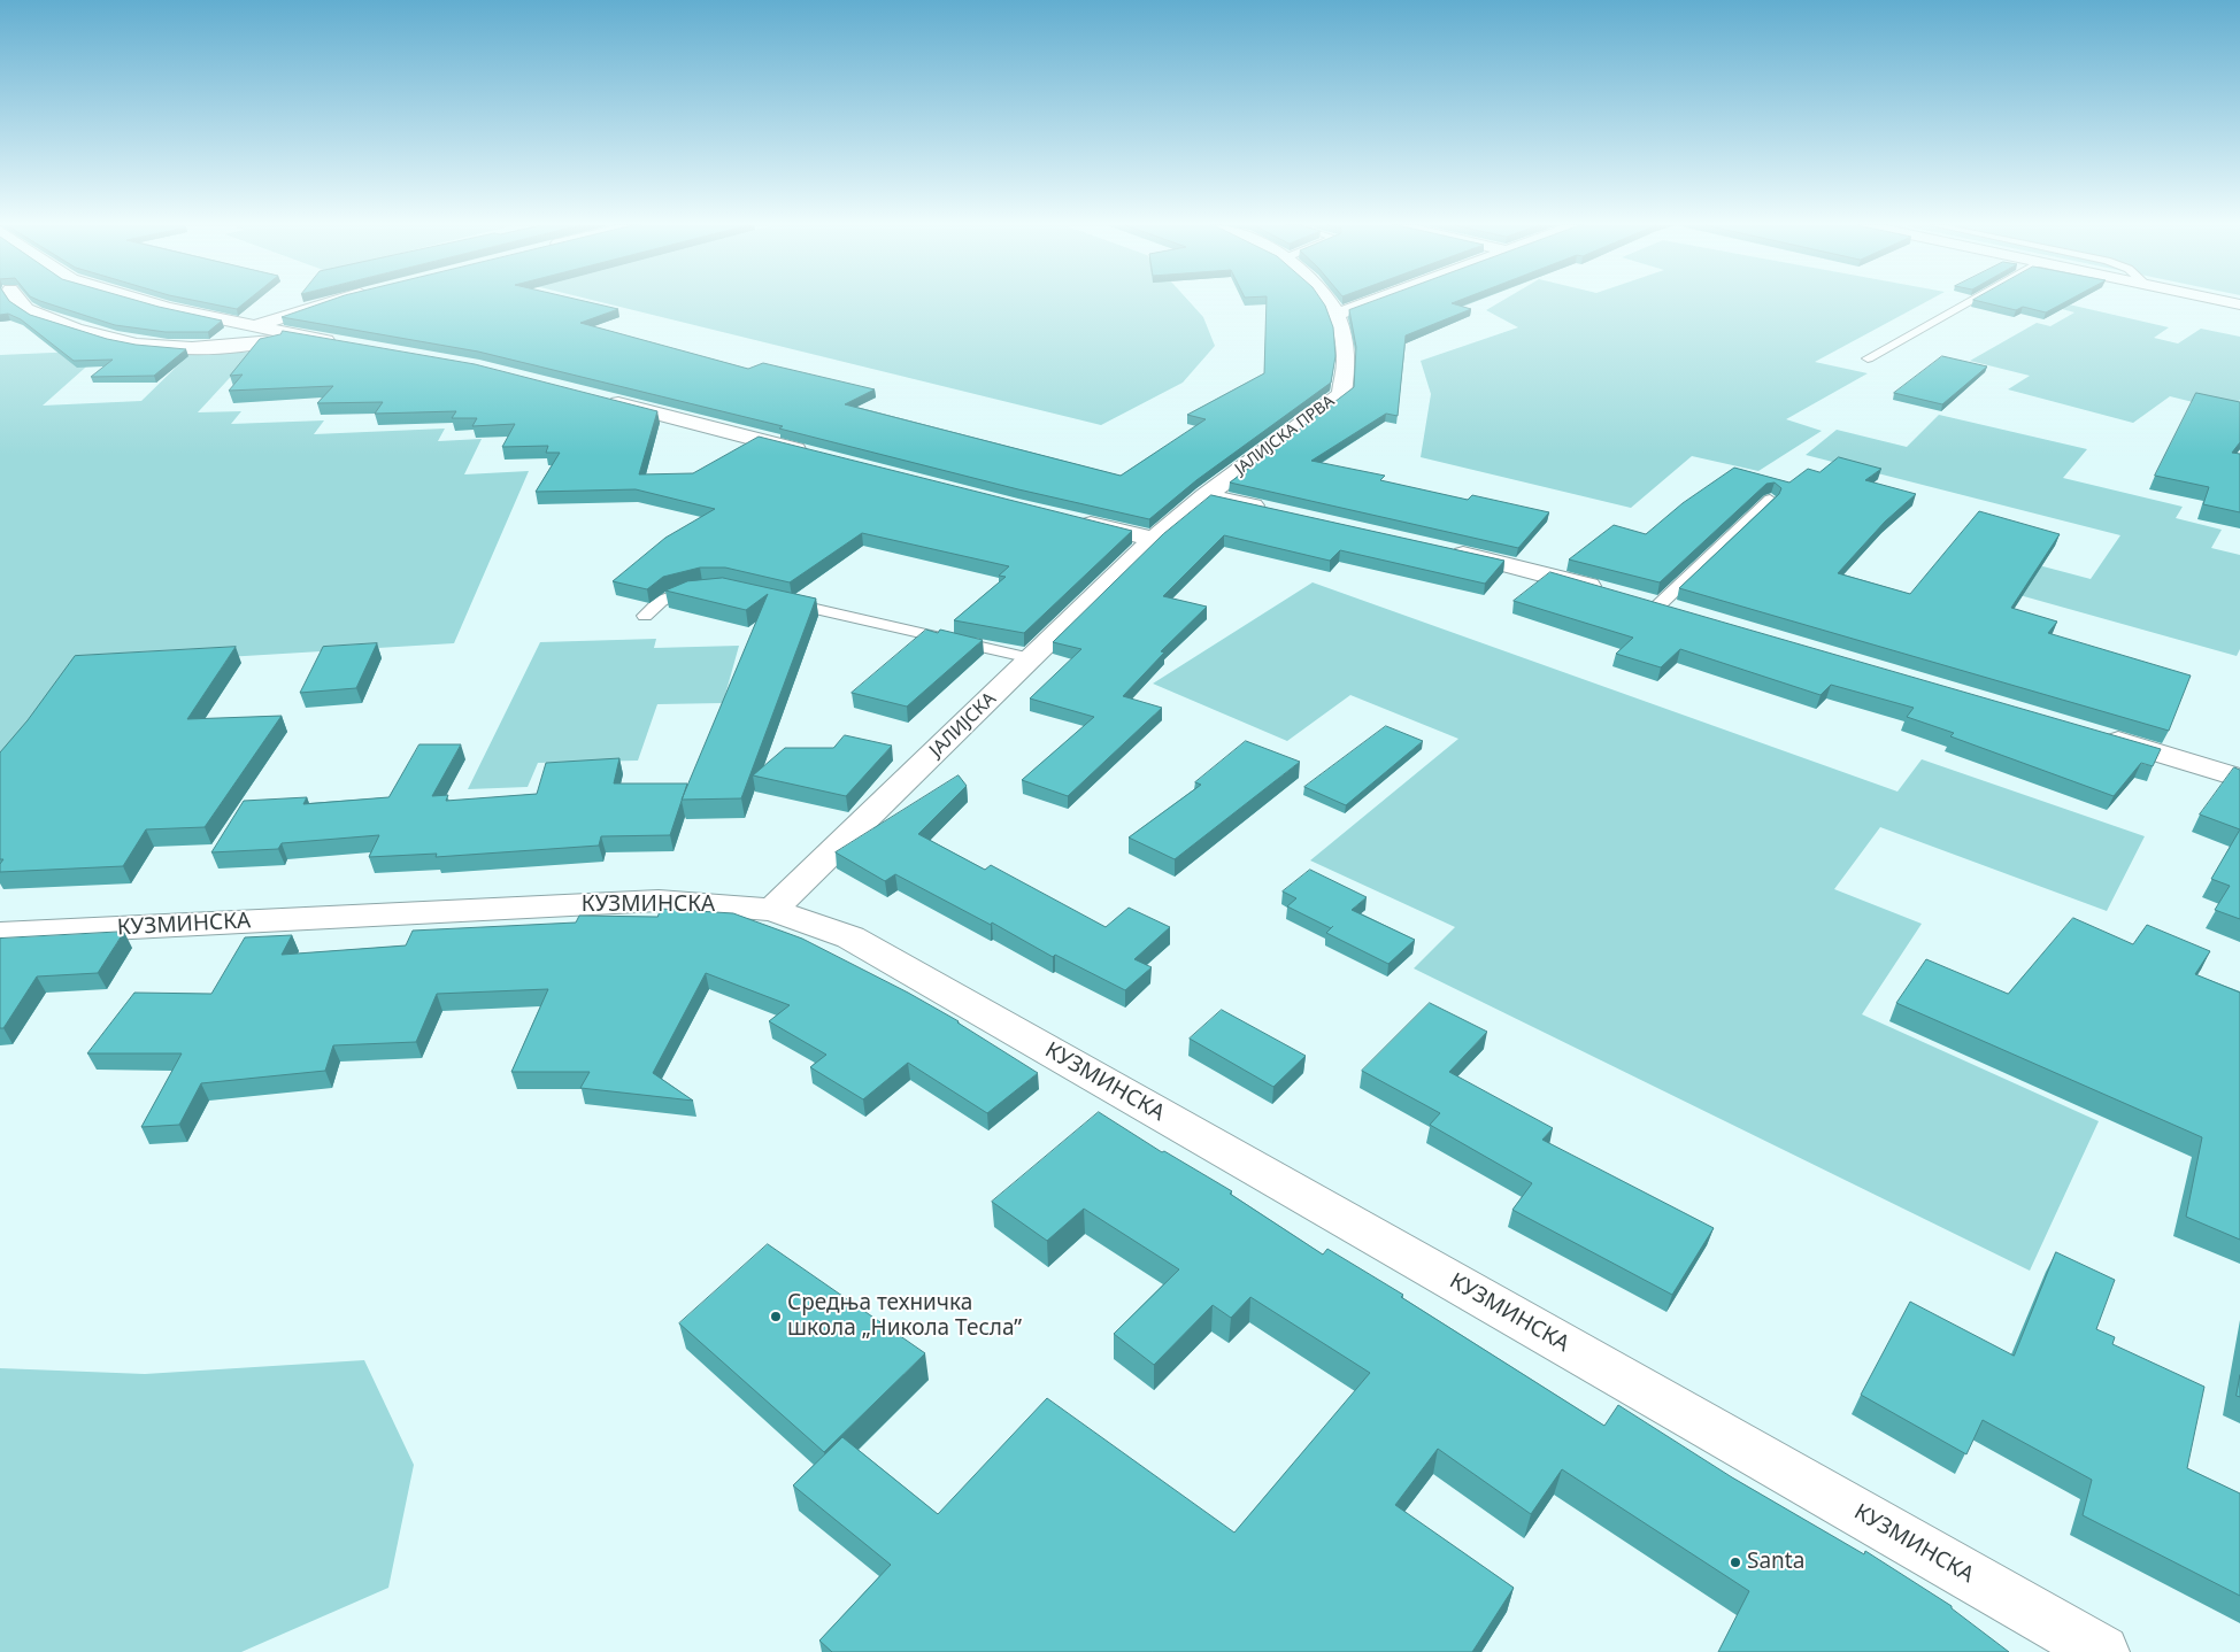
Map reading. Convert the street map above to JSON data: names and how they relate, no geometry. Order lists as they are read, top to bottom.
{
  "streets": {
    "street": ["ЈАЛИЈСКА ПРВА", "ЈАЛИЈСКА", "КУЗМИНСКА"]
  },
  "crossings": [
    ["ЈАЛИЈСКА ПРВА", "ЈАЛИЈСКА"],
    ["ЈАЛИЈСКА", "КУЗМИНСКА"]
  ],
  "places": ["Средња техничка школа „Никола Тесла”", "Santa"]
}
